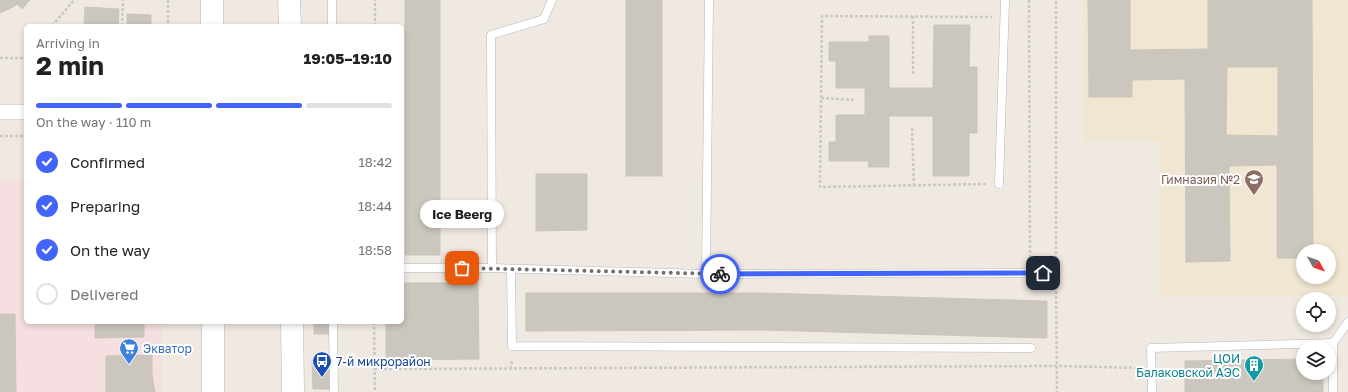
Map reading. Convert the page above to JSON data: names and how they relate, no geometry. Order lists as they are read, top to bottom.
{
  "places": {
    "school or university": ["Гимназия №2"],
    "other": ["Ice Beerg"],
    "supermarket": ["Экватор"],
    "bus stop": ["7-й микрорайон"],
    "building": ["ЦОИ Балаковской АЭС"]
  },
  "north": "bottom right",
  "page": {
    "heading": ["2 min", "Arriving in", "19:05–19:10"],
    "bar": "On the way · 110 m",
    "list": [
      ["Confirmed", "18:42"],
      ["Preparing", "18:44"],
      ["On the way", "18:58"],
      "Delivered"
    ],
    "bubble": "Ice Beerg"
  }
}
